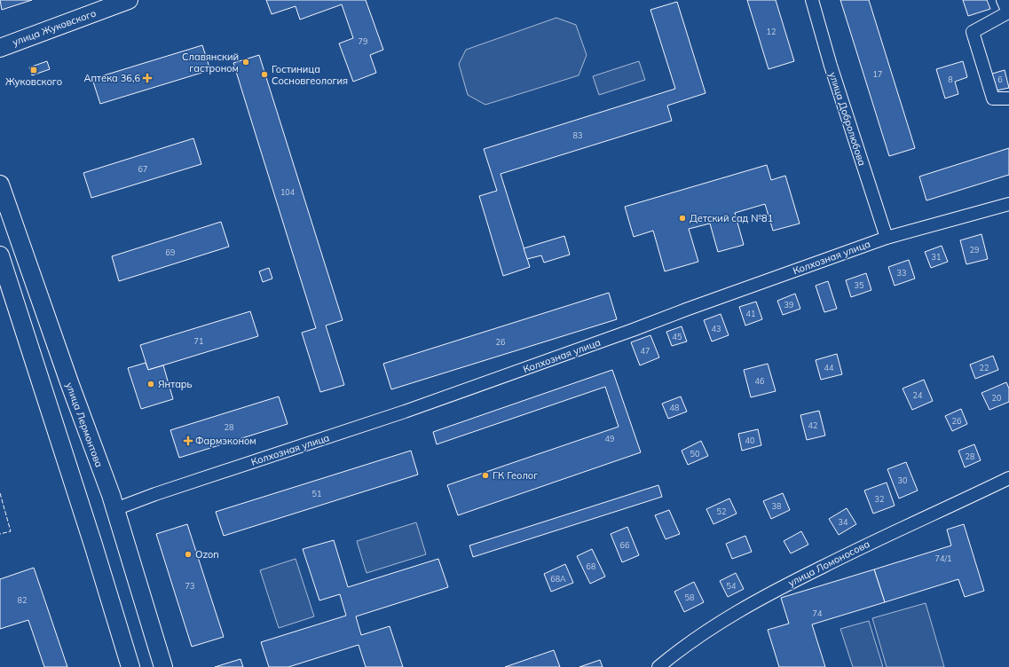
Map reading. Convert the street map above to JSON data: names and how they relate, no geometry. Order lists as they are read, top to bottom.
{
  "streets": {
    "main road": ["улица Жуковского", "улица Лермонтова"],
    "street": ["улица Добролюбова", "Колхозная улица", "улица Ломоносова"]
  },
  "crossings": [
    ["улица Добролюбова", "Колхозная улица"],
    ["Колхозная улица", "улица Лермонтова"]
  ],
  "places": {
    "other": [
      "Славянский гастроном",
      "Гостиница Сосновгеология",
      "Детский сад №81",
      "Янтарь",
      "ГК Геолог",
      "Ozon"
    ],
    "transit": ["Жуковского"],
    "health": ["Аптека 36,6", "Фармэконом"]
  },
  "house_numbers": [
    "12",
    "79",
    "17",
    "8",
    "6",
    "83",
    "67",
    "104",
    "29",
    "69",
    "31",
    "33",
    "35",
    "39",
    "41",
    "43",
    "45",
    "71",
    "26",
    "47",
    "44",
    "22",
    "46",
    "24",
    "20",
    "48",
    "26",
    "42",
    "28",
    "49",
    "40",
    "50",
    "28",
    "30",
    "51",
    "32",
    "38",
    "52",
    "34",
    "66",
    "74/1",
    "68",
    "68А",
    "73",
    "54",
    "58",
    "82",
    "74"
  ]
}
